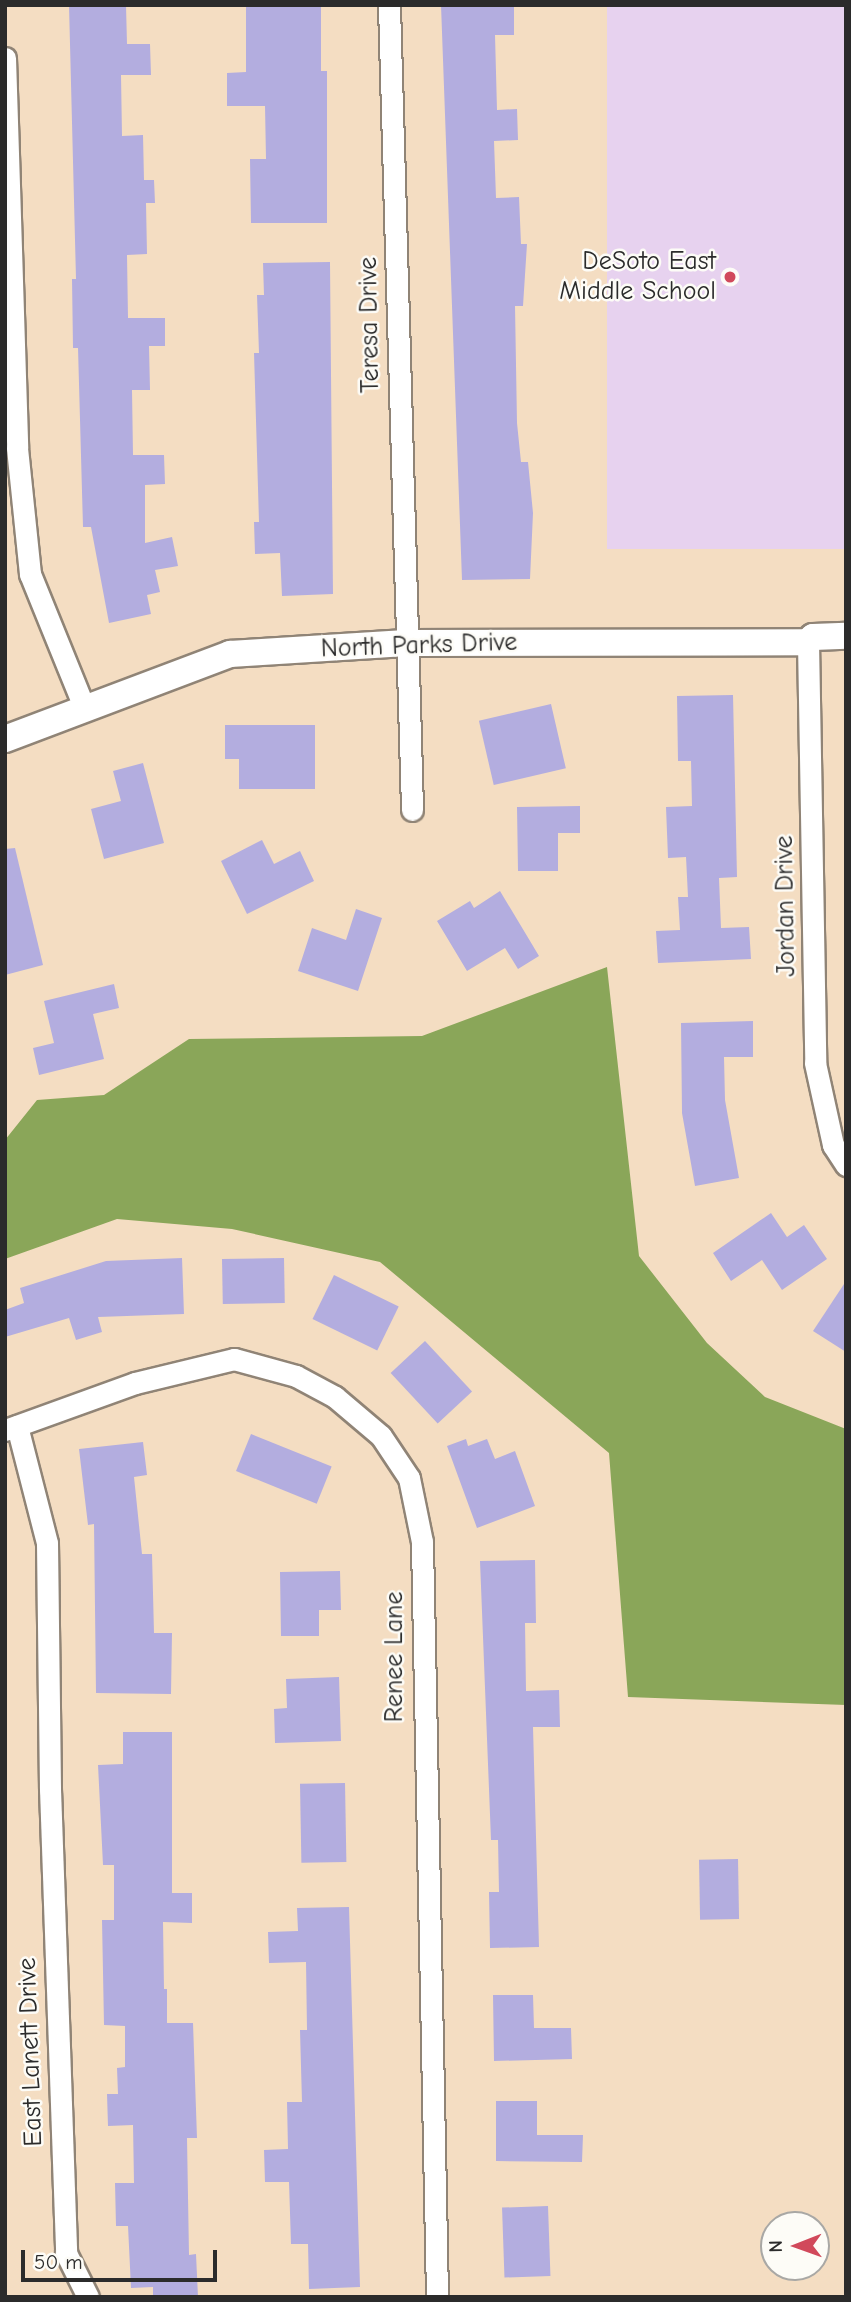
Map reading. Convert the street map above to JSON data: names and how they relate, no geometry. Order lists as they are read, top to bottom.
{
  "streets": {
    "street": [
      "Teresa Drive",
      "North Parks Drive",
      "Jordan Drive",
      "Renee Lane",
      "East Lanett Drive"
    ]
  },
  "crossings": [
    ["Teresa Drive", "North Parks Drive"],
    ["North Parks Drive", "Jordan Drive"],
    ["Renee Lane", "East Lanett Drive"]
  ],
  "places": ["DeSoto East Middle School"],
  "scale_bar": "50 m",
  "north": "left"
}
